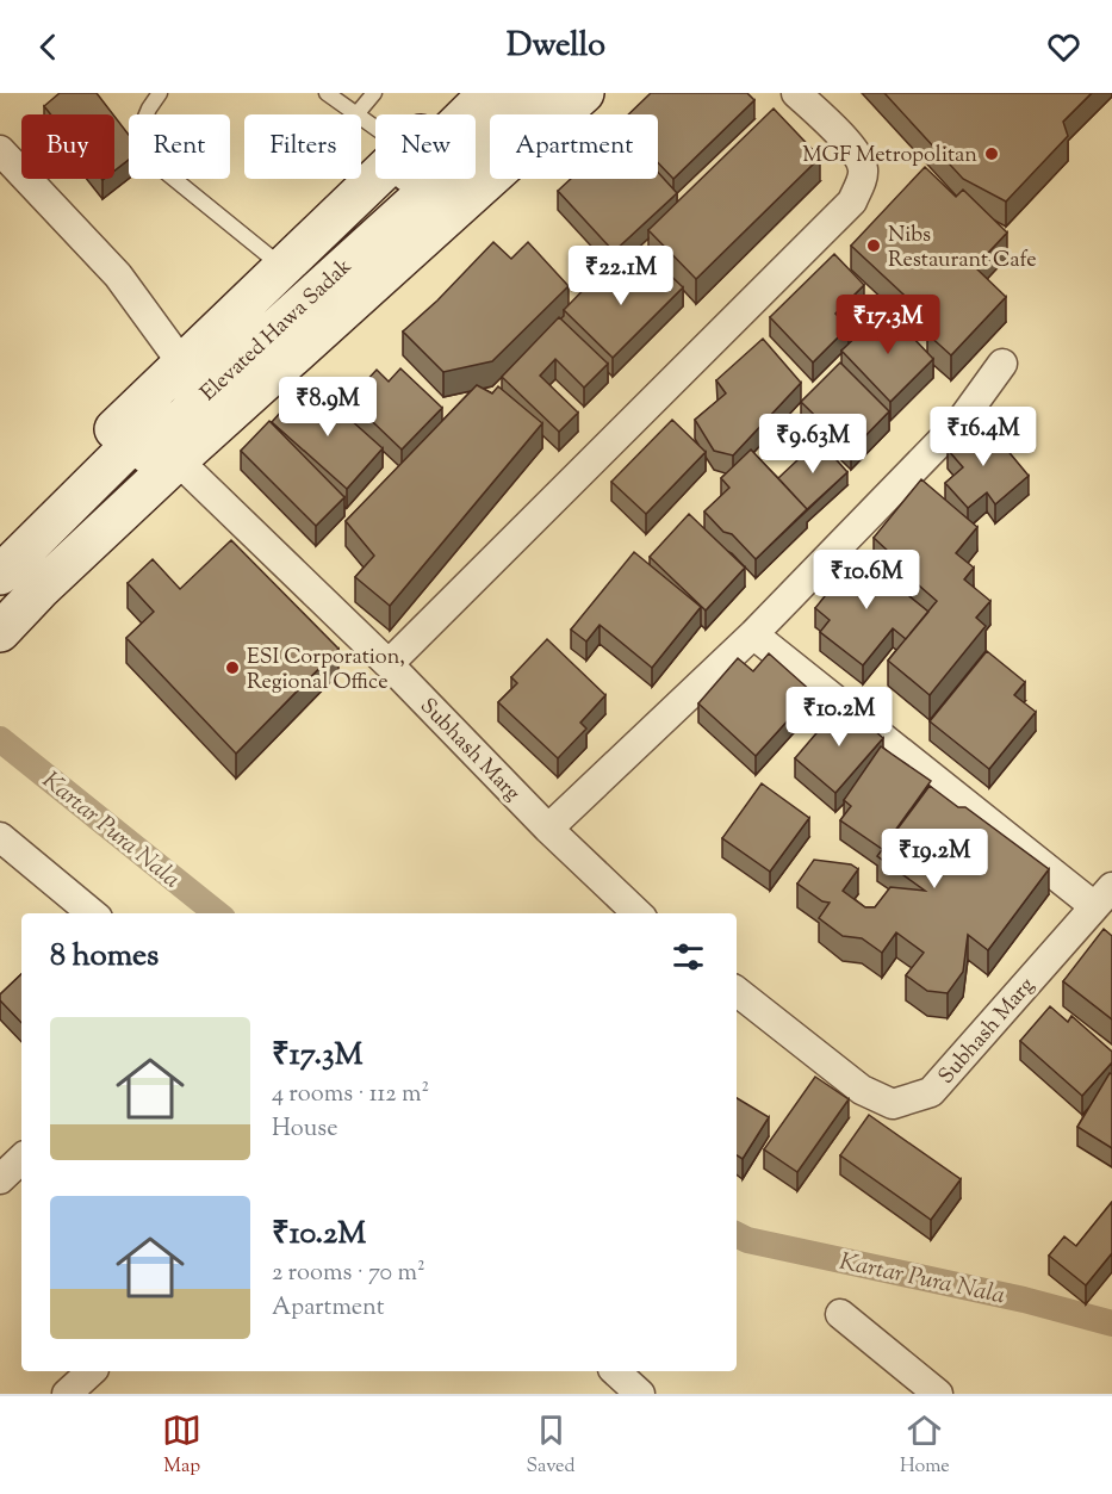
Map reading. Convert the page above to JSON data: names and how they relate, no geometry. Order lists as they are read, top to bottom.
{
  "streets": {
    "main road": ["Elevated Hawa Sadak"],
    "street": ["Subhash Marg"]
  },
  "water": ["Kartar Pura Nala"],
  "places": ["MGF Metropolitan", "Nibs Restaurant Cafe", "ESI Corporation, Regional Office"],
  "page": {
    "header": "Dwello",
    "chip": [
      "Buy",
      "Rent",
      "Filters",
      "New",
      "Apartment"
    ],
    "price": [
      "₹22.1M",
      "₹17.3M",
      "₹8.9M",
      "₹16.4M",
      "₹9.63M",
      "₹10.6M",
      "₹10.2M",
      "₹19.2M"
    ],
    "heading": "8 homes",
    "list": [
      {
        "name": "₹17.3M",
        "note": "4 rooms · 112 m² · House"
      },
      {
        "name": "₹10.2M",
        "note": "2 rooms · 70 m² · Apartment"
      }
    ],
    "tabs": ["Map", "Saved", "Home"]
  }
}
